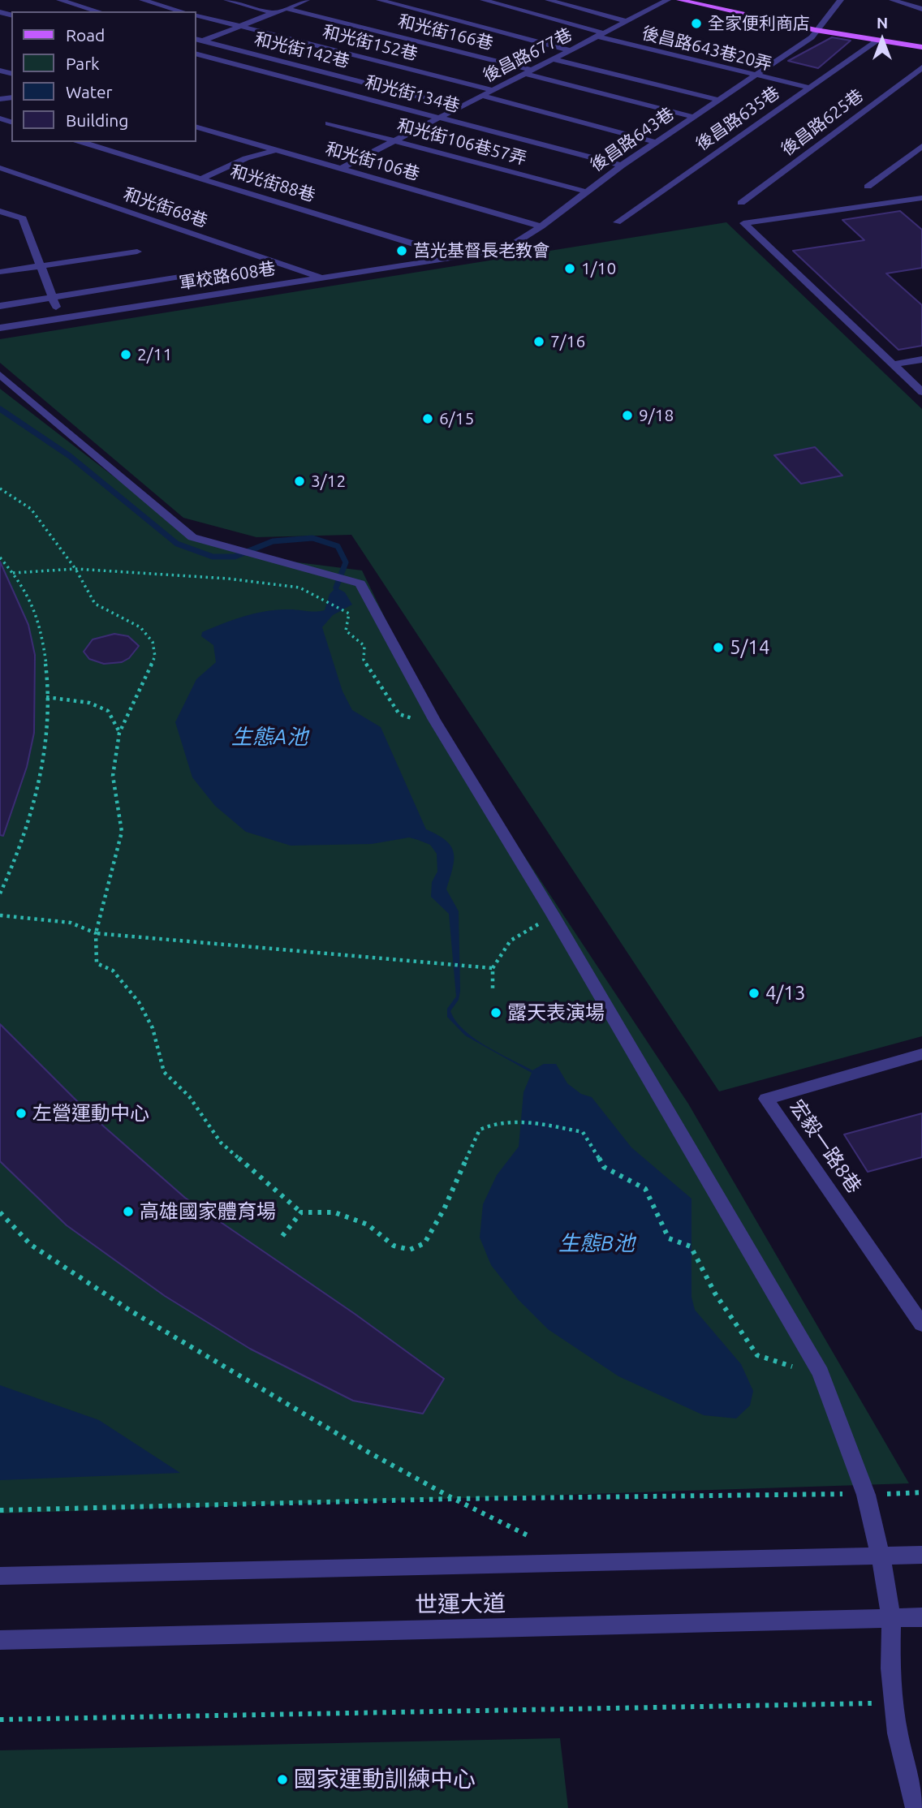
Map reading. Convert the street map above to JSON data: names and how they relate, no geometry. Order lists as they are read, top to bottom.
{
  "streets": {
    "street": [
      "和光街166巷",
      "和光街152巷",
      "後昌路643巷20弄",
      "和光街142巷",
      "後昌路677巷",
      "和光街134巷",
      "後昌路635巷",
      "後昌路625巷",
      "後昌路643巷",
      "和光街106巷57弄",
      "和光街106巷",
      "和光街88巷",
      "和光街68巷",
      "軍校路608巷",
      "宏毅一路8巷",
      "世運大道"
    ]
  },
  "crossings": [
    ["和光街166巷", "後昌路677巷"],
    ["和光街166巷", "後昌路643巷"],
    ["和光街152巷", "後昌路677巷"],
    ["後昌路643巷20弄", "後昌路677巷"],
    ["後昌路643巷20弄", "後昌路635巷"],
    ["後昌路643巷20弄", "後昌路643巷"],
    ["和光街142巷", "後昌路677巷"],
    ["後昌路677巷", "和光街134巷"],
    ["後昌路677巷", "和光街106巷57弄"],
    ["後昌路677巷", "和光街106巷"],
    ["和光街134巷", "後昌路643巷"],
    ["後昌路643巷", "和光街106巷57弄"],
    ["後昌路643巷", "和光街106巷"],
    ["後昌路643巷", "和光街88巷"],
    ["後昌路643巷", "軍校路608巷"],
    ["和光街88巷", "軍校路608巷"],
    ["和光街68巷", "軍校路608巷"]
  ],
  "water": ["生態A池", "生態B池"],
  "places": [
    "全家便利商店",
    "莒光基督長老教會",
    "1/10",
    "7/16",
    "2/11",
    "9/18",
    "6/15",
    "3/12",
    "5/14",
    "4/13",
    "露天表演場",
    "左營運動中心",
    "高雄國家體育場",
    "國家運動訓練中心"
  ],
  "legend": [
    "Road",
    "Park",
    "Water",
    "Building"
  ],
  "north": "top"
}
